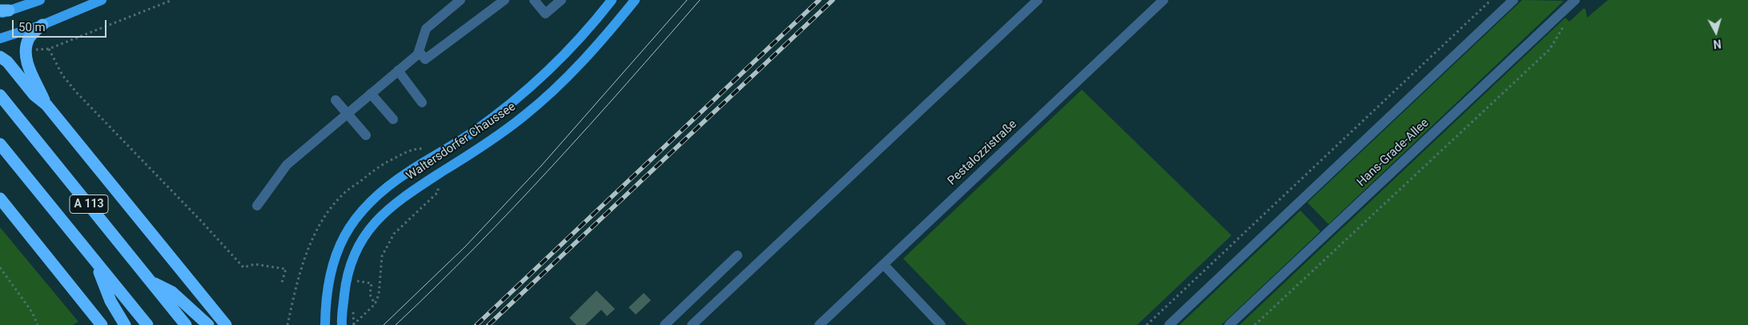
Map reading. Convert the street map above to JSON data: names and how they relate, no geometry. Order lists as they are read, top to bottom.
{
  "streets": {
    "highway": ["A 113"],
    "main road": ["Waltersdorfer Chaussee"],
    "street": ["Pestalozzistraße", "Hans-Grade-Allee"]
  },
  "scale_bar": "50 m",
  "north": "bottom"
}
